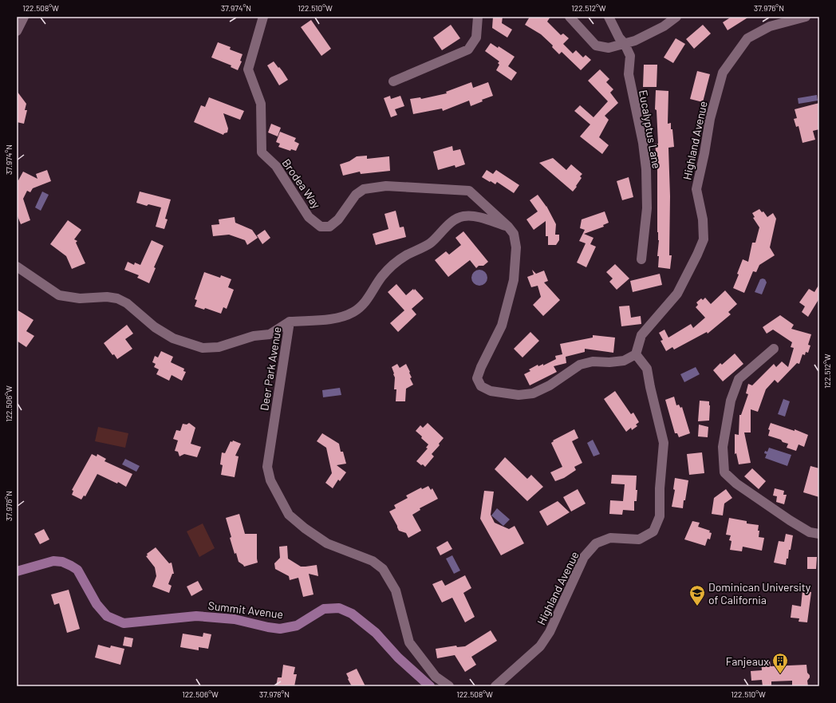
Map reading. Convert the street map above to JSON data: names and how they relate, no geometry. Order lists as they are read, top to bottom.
{
  "streets": {
    "street": [
      "Eucalyptus Lane",
      "Highland Avenue",
      "Brodea Way",
      "Deer Park Avenue",
      "Summit Avenue"
    ]
  },
  "crossings": [
    ["Brodea Way", "Deer Park Avenue"]
  ],
  "places": {
    "school or university": ["Dominican University of California"],
    "building": ["Fanjeaux"]
  },
  "coordinates": [
    "122.508°W",
    "37.974°N",
    "122.510°W",
    "122.512°W",
    "37.976°N",
    "122.506°W",
    "37.978°N"
  ]
}
